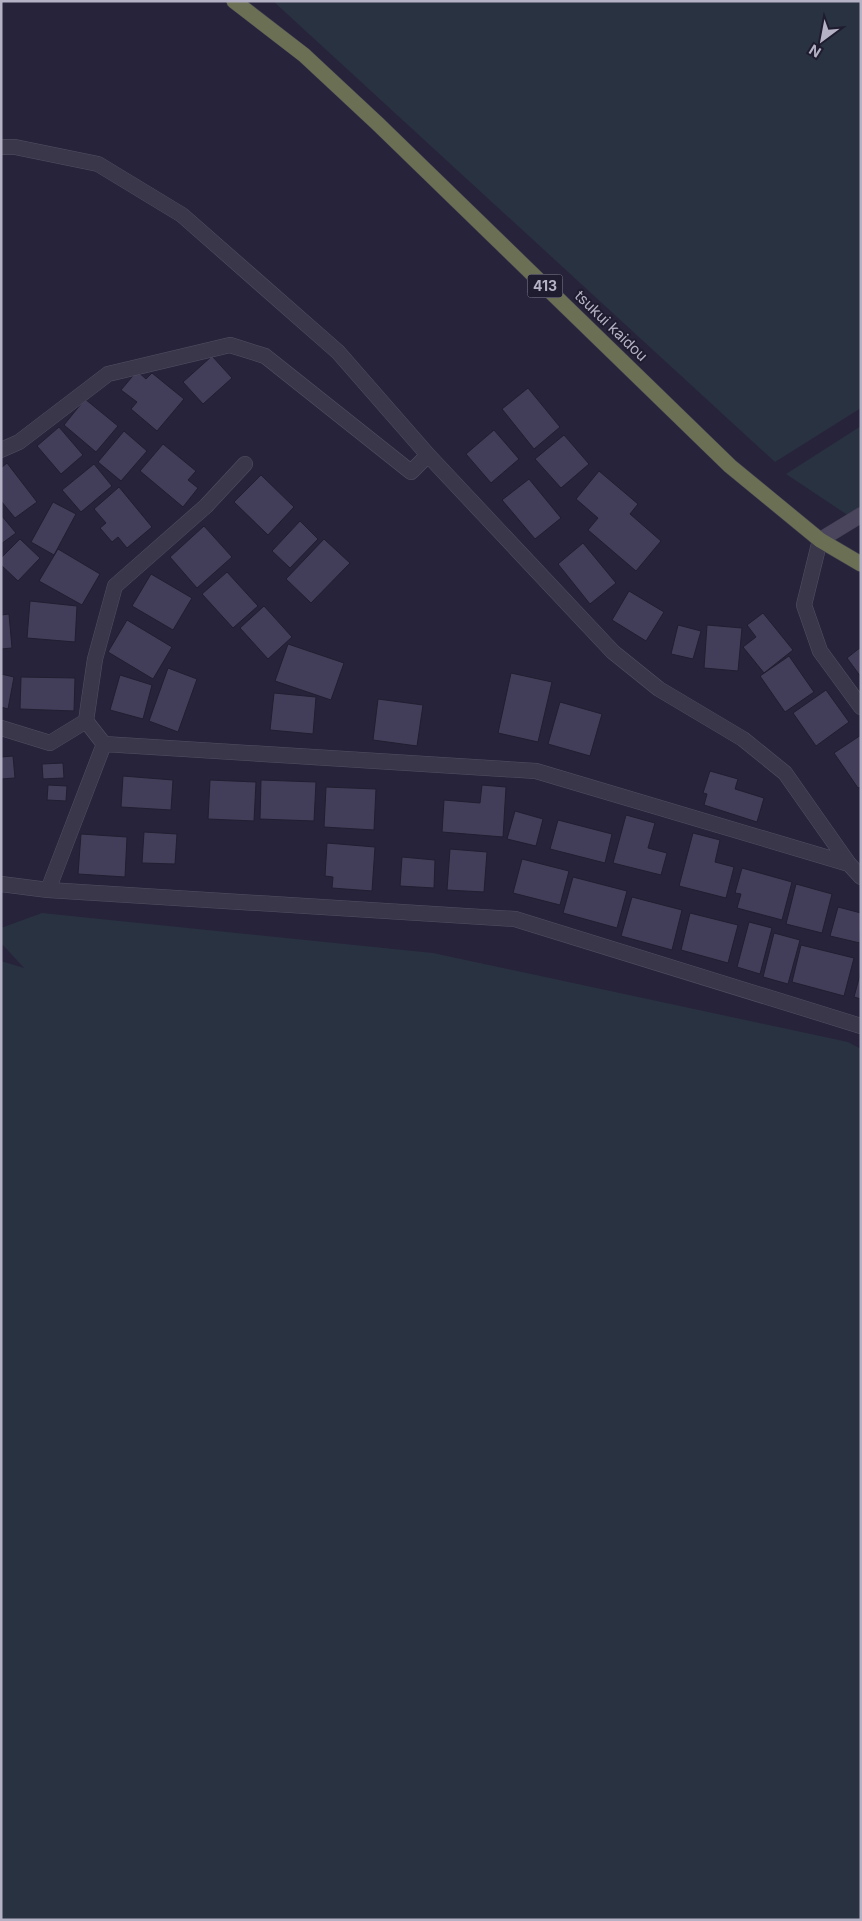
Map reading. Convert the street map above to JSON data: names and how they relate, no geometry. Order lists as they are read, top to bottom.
{
  "streets": {
    "highway": ["413", "tsukui kaidou"]
  },
  "north": "bottom left"
}
